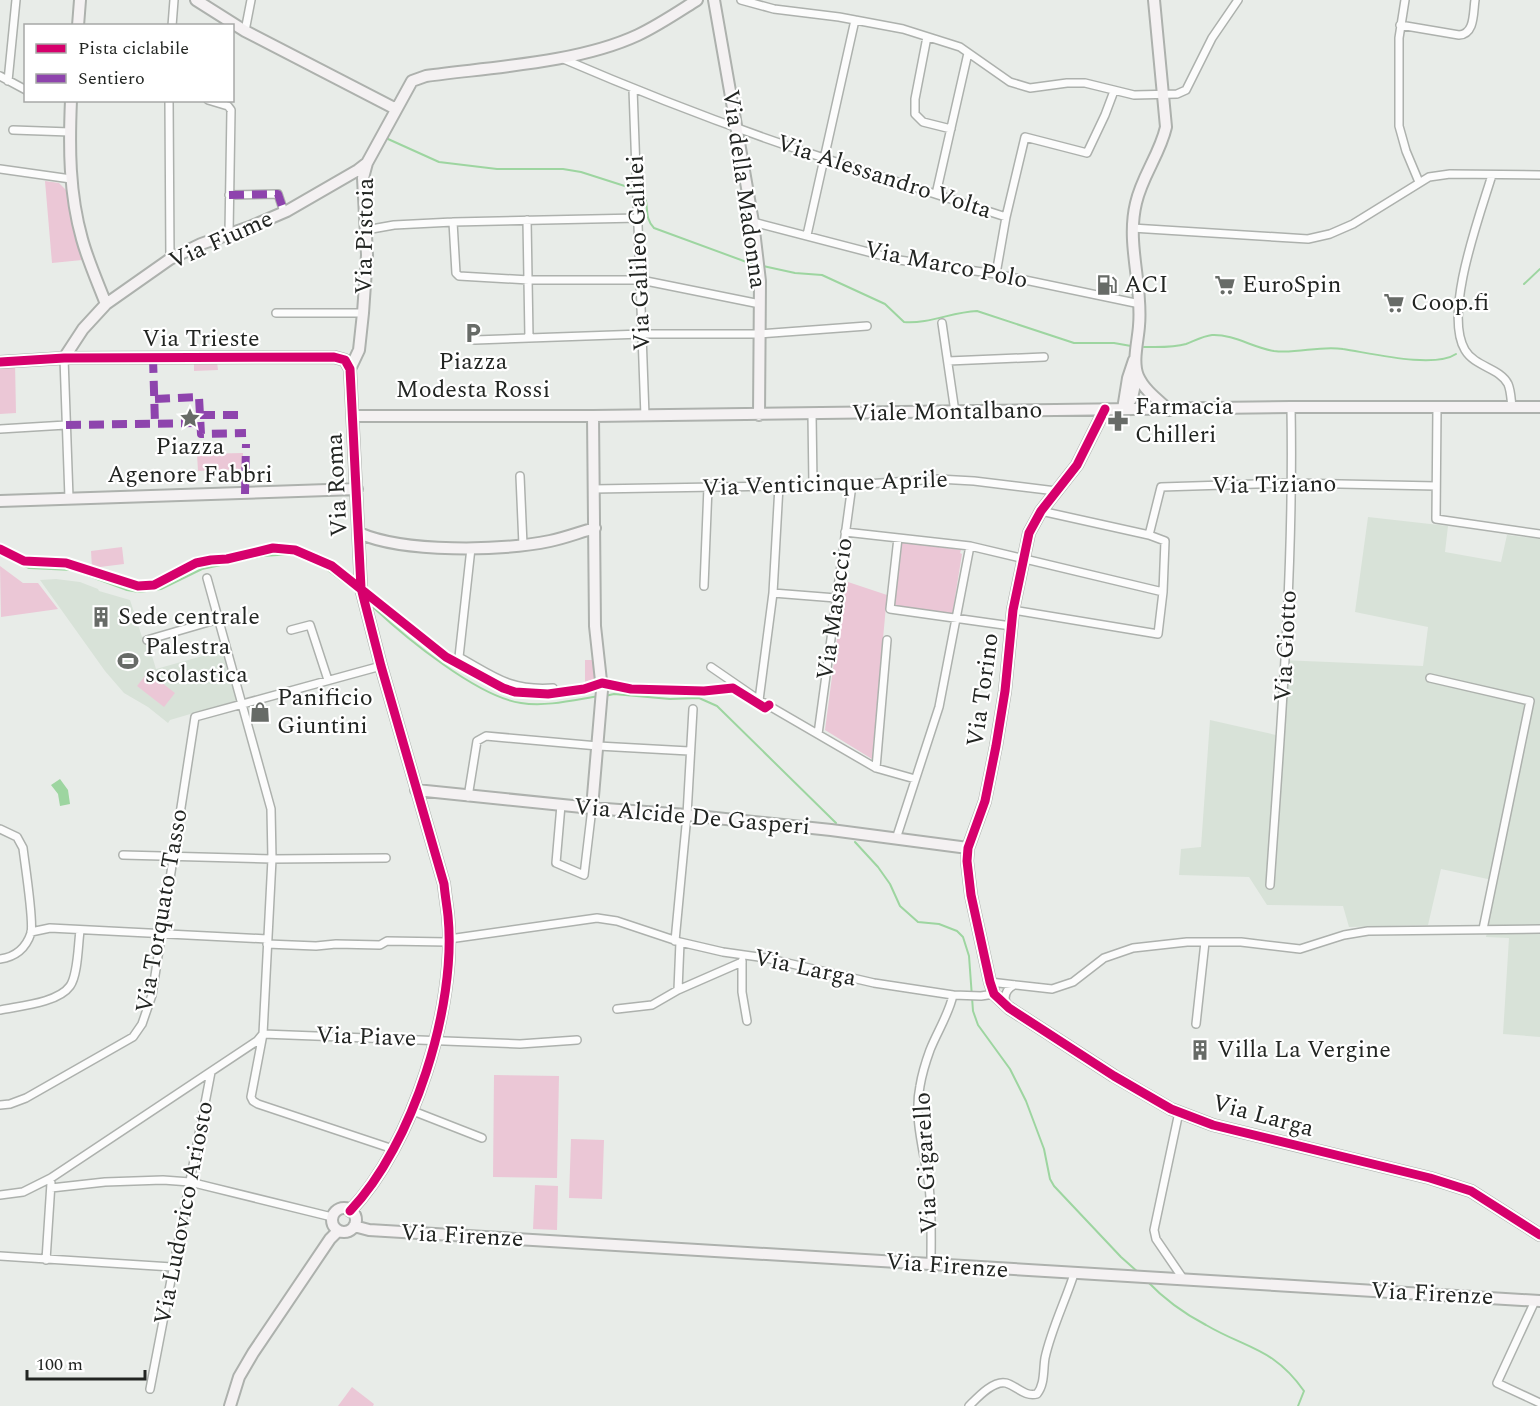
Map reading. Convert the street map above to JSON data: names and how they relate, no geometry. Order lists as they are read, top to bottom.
{
  "streets": {
    "street": [
      "Via Alessandro Volta",
      "Via della Madonna",
      "Via Pistoia",
      "Via Fiume",
      "Via Galileo Galilei",
      "Via Marco Polo",
      "Via Trieste",
      "Viale Montalbano",
      "Via Venticinque Aprile",
      "Via Roma",
      "Via Tiziano",
      "Via Masaccio",
      "Via Giotto",
      "Via Torino",
      "Via Alcide De Gasperi",
      "Via Torquato Tasso",
      "Via Larga",
      "Via Piave",
      "Via Gigarello",
      "Via Ludovico Ariosto",
      "Via Firenze"
    ]
  },
  "crossings": [
    ["Via Alessandro Volta", "Via della Madonna"],
    ["Via Alessandro Volta", "Via Pistoia"],
    ["Via Alessandro Volta", "Via Galileo Galilei"],
    ["Via della Madonna", "Via Marco Polo"],
    ["Via della Madonna", "Viale Montalbano"],
    ["Via Pistoia", "Via Fiume"],
    ["Via Pistoia", "Via Trieste"],
    ["Via Fiume", "Via Trieste"],
    ["Via Galileo Galilei", "Viale Montalbano"],
    ["Viale Montalbano", "Via Roma"],
    ["Viale Montalbano", "Via Giotto"],
    ["Viale Montalbano", "Via Torino"],
    ["Via Venticinque Aprile", "Via Masaccio"],
    ["Via Venticinque Aprile", "Via Torino"],
    ["Via Roma", "Via Alcide De Gasperi"],
    ["Via Roma", "Via Larga"],
    ["Via Roma", "Via Piave"],
    ["Via Roma", "Via Firenze"],
    ["Via Tiziano", "Via Giotto"],
    ["Via Torino", "Via Alcide De Gasperi"],
    ["Via Torino", "Via Larga"],
    ["Via Torquato Tasso", "Via Larga"],
    ["Via Larga", "Via Gigarello"],
    ["Via Gigarello", "Via Firenze"]
  ],
  "places": {
    "fuel station": ["ACI"],
    "supermarket": ["EuroSpin", "Coop.fi"],
    "parking": ["Piazza Modesta Rossi"],
    "place": ["Piazza Agenore Fabbri"],
    "pharmacy": ["Farmacia Chilleri"],
    "building": ["Sede centrale", "Villa La Vergine"],
    "sports": ["Palestra scolastica"],
    "shop": ["Panificio Giuntini"]
  },
  "legend": ["Pista ciclabile", "Sentiero"],
  "scale_bar": "100 m"
}
